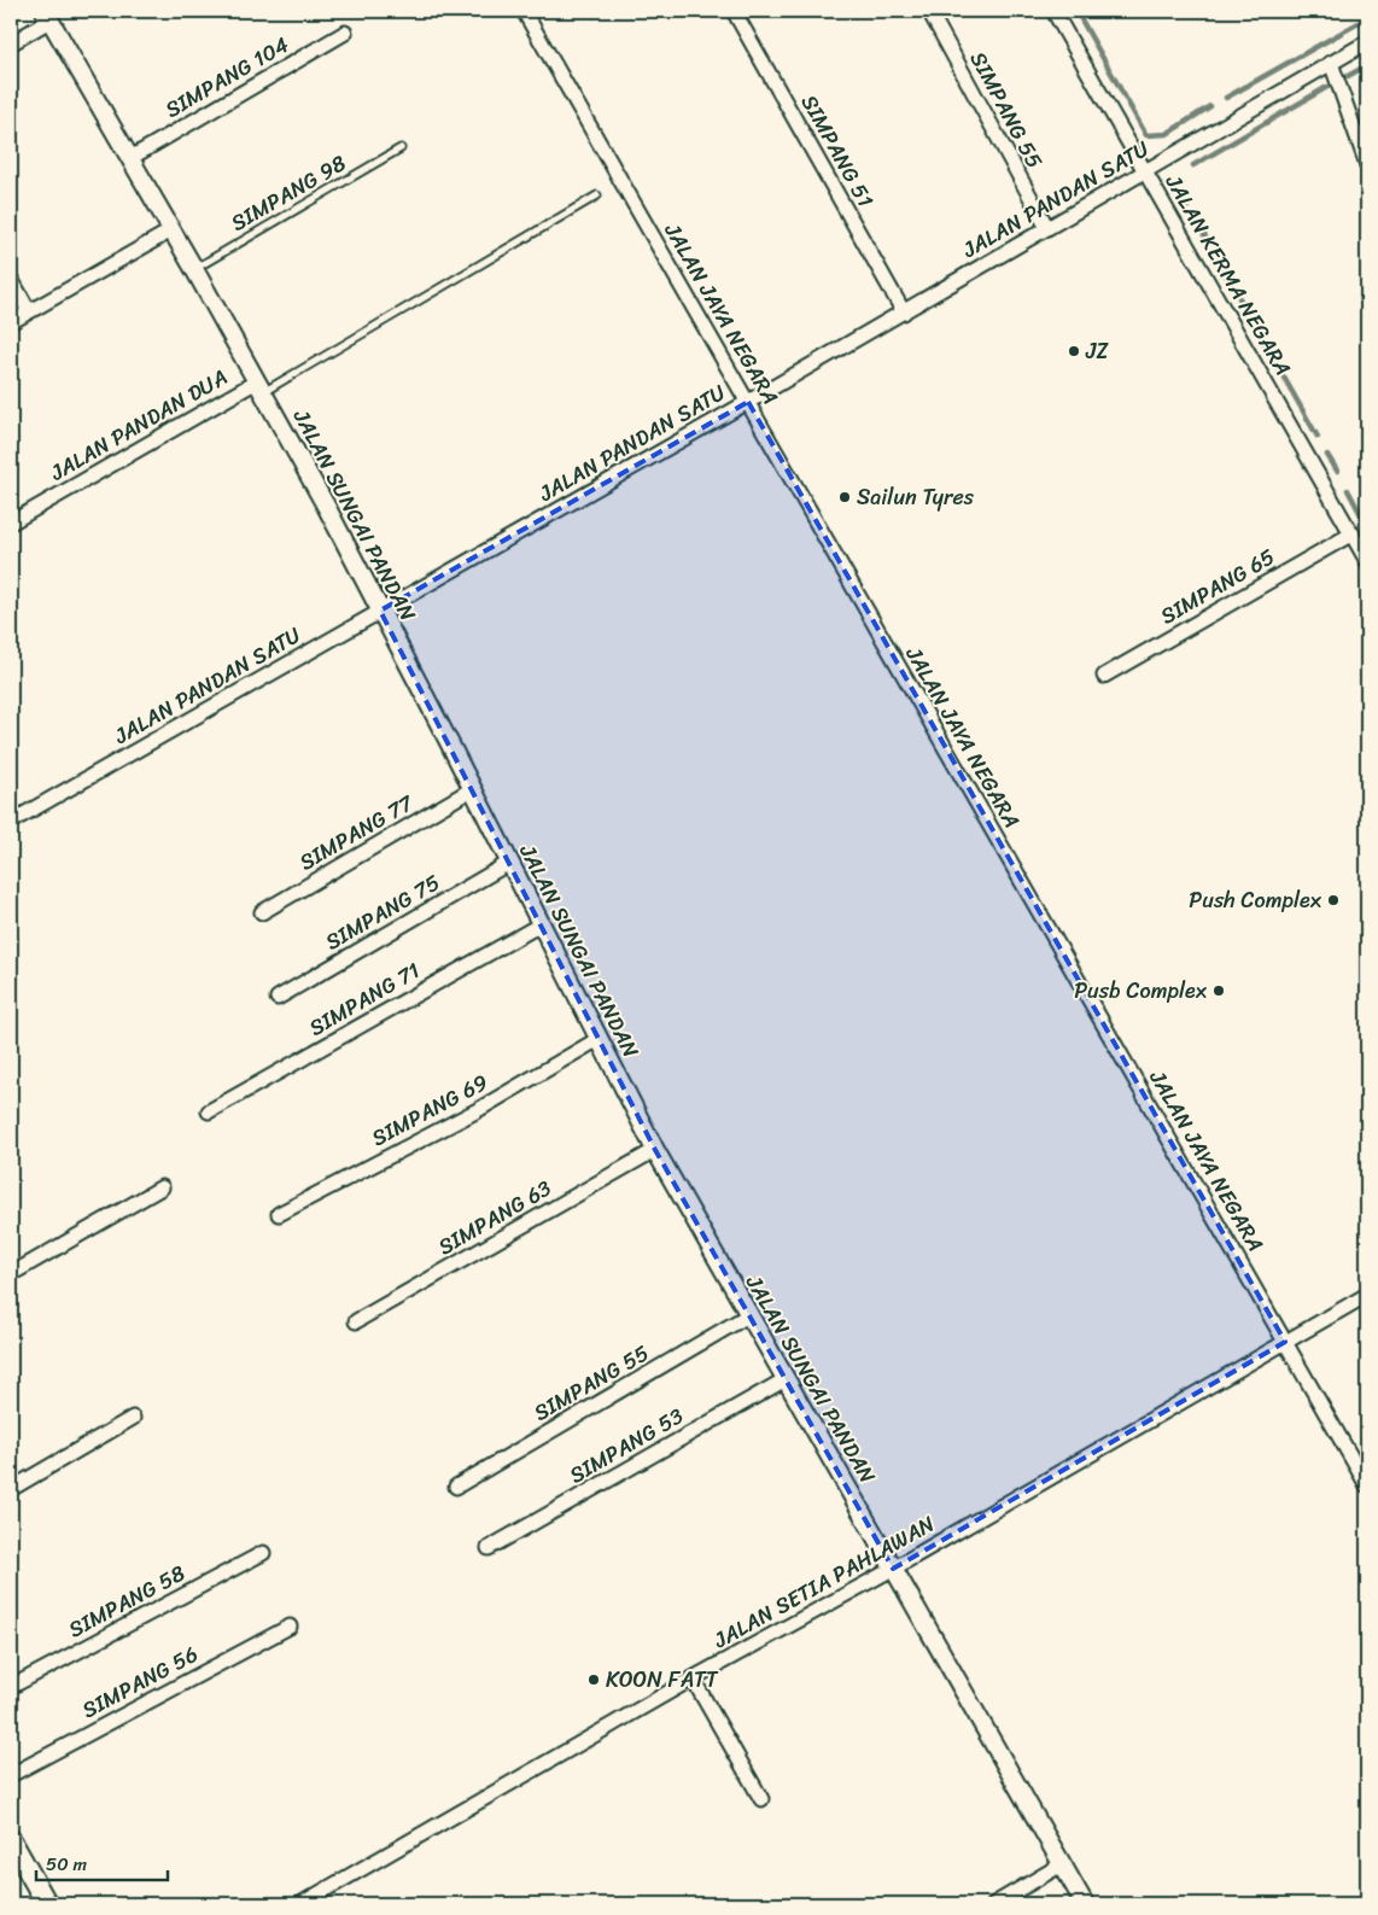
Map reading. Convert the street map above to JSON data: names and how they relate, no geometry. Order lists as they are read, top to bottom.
{
  "streets": {
    "street": [
      "SIMPANG 104",
      "SIMPANG 55",
      "SIMPANG 51",
      "JALAN PANDAN SATU",
      "JALAN KERMA NEGARA",
      "JALAN JAYA NEGARA",
      "JALAN PANDAN DUA",
      "JALAN SUNGAI PANDAN",
      "SIMPANG 65",
      "SIMPANG 77",
      "SIMPANG 75",
      "SIMPANG 71",
      "SIMPANG 69",
      "SIMPANG 63",
      "SIMPANG 53",
      "JALAN SETIA PAHLAWAN",
      "SIMPANG 58",
      "SIMPANG 56"
    ],
    "lane": ["SIMPANG 98"]
  },
  "crossings": [
    ["SIMPANG 104", "JALAN SUNGAI PANDAN"],
    ["SIMPANG 55", "JALAN PANDAN SATU"],
    ["SIMPANG 55", "JALAN SUNGAI PANDAN"],
    ["SIMPANG 51", "JALAN PANDAN SATU"],
    ["SIMPANG 98", "JALAN SUNGAI PANDAN"],
    ["JALAN PANDAN SATU", "JALAN KERMA NEGARA"],
    ["JALAN PANDAN SATU", "JALAN JAYA NEGARA"],
    ["JALAN PANDAN SATU", "JALAN SUNGAI PANDAN"],
    ["JALAN KERMA NEGARA", "SIMPANG 65"],
    ["JALAN JAYA NEGARA", "JALAN SETIA PAHLAWAN"],
    ["JALAN PANDAN DUA", "JALAN SUNGAI PANDAN"],
    ["JALAN SUNGAI PANDAN", "SIMPANG 77"],
    ["JALAN SUNGAI PANDAN", "SIMPANG 75"],
    ["JALAN SUNGAI PANDAN", "SIMPANG 71"],
    ["JALAN SUNGAI PANDAN", "SIMPANG 69"],
    ["JALAN SUNGAI PANDAN", "SIMPANG 63"],
    ["JALAN SUNGAI PANDAN", "SIMPANG 53"],
    ["JALAN SUNGAI PANDAN", "JALAN SETIA PAHLAWAN"]
  ],
  "places": [
    "JZ",
    "Sailun Tyres",
    "Push Complex",
    "Pusb Complex",
    "KOON FATT"
  ],
  "scale_bar": "50 m"
}
